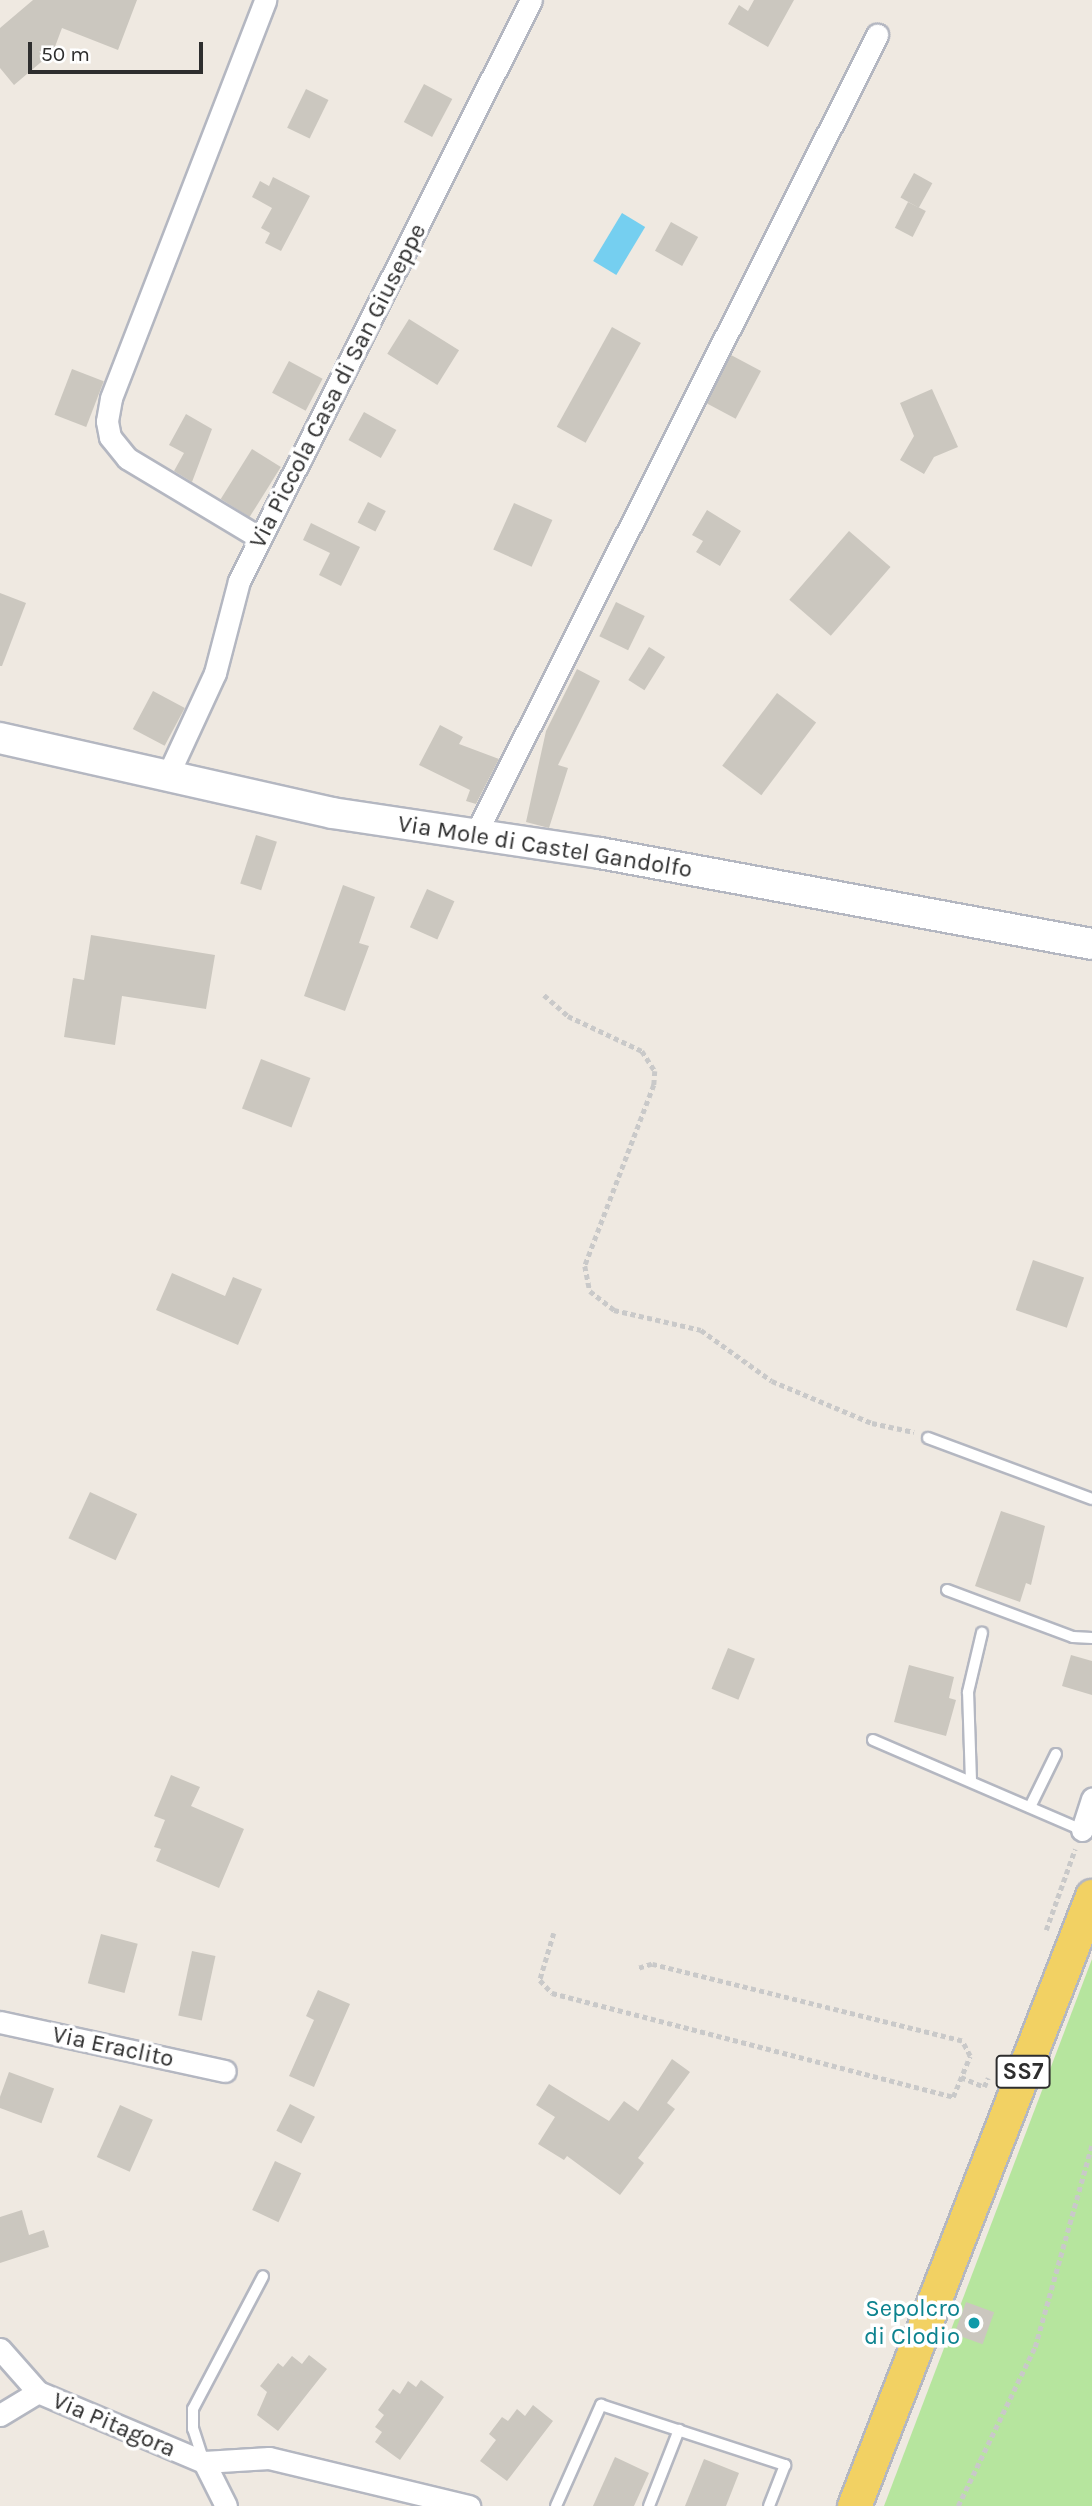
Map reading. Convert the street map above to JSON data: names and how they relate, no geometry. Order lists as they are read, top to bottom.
{
  "streets": {
    "main road": ["SS7"],
    "street": [
      "Via Piccola Casa di San Giuseppe",
      "Via Mole di Castel Gandolfo",
      "Via Eraclito",
      "Via Pitagora"
    ]
  },
  "crossings": [
    ["Via Piccola Casa di San Giuseppe", "Via Mole di Castel Gandolfo"]
  ],
  "places": ["Sepolcro di Clodio"],
  "scale_bar": "50 m"
}
